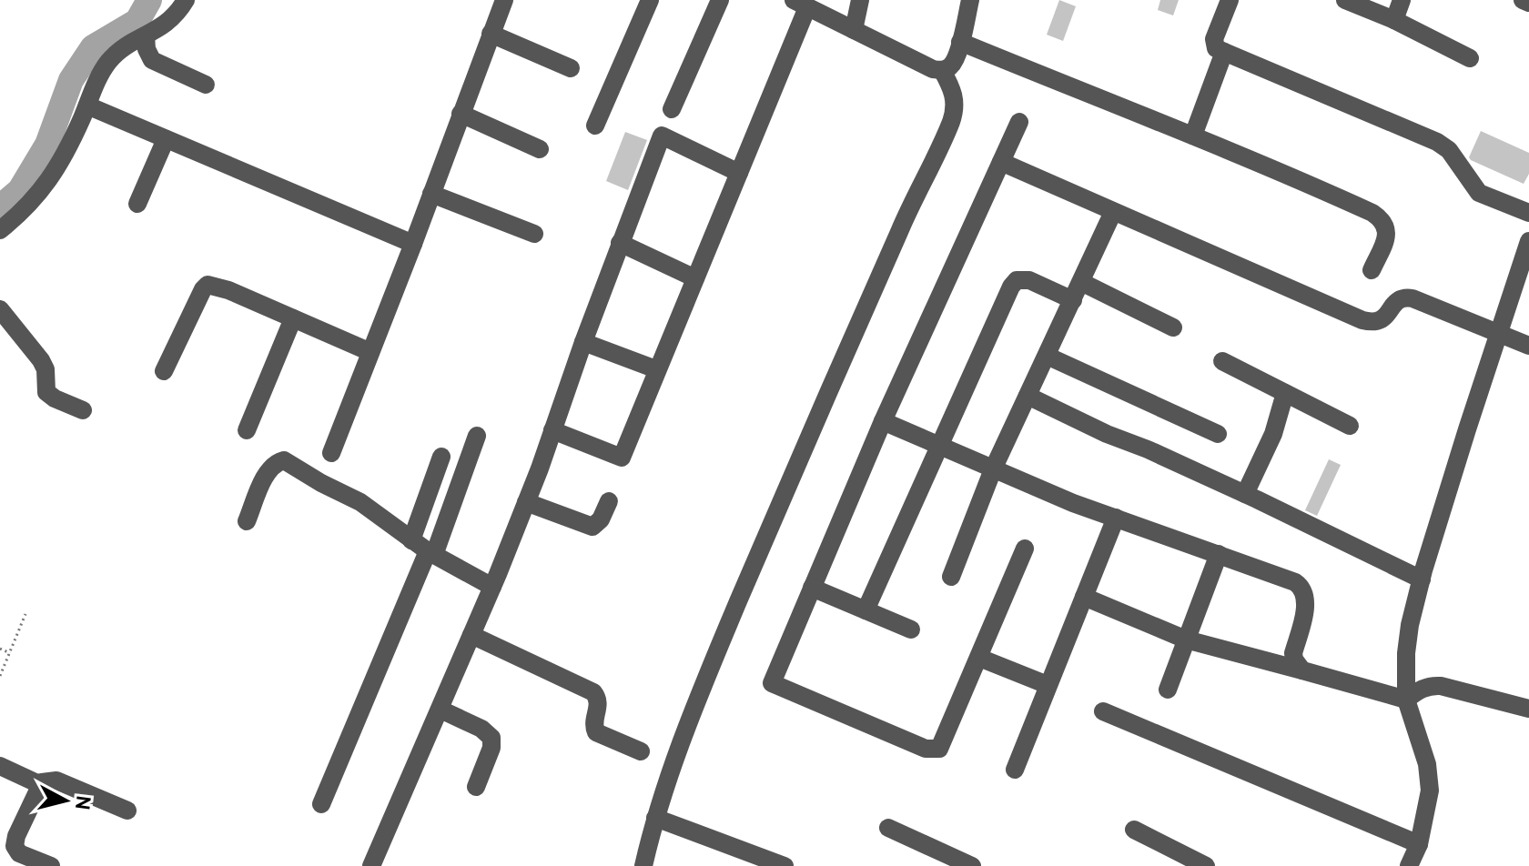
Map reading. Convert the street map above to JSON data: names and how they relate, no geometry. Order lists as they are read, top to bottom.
{
  "north": "right"
}
